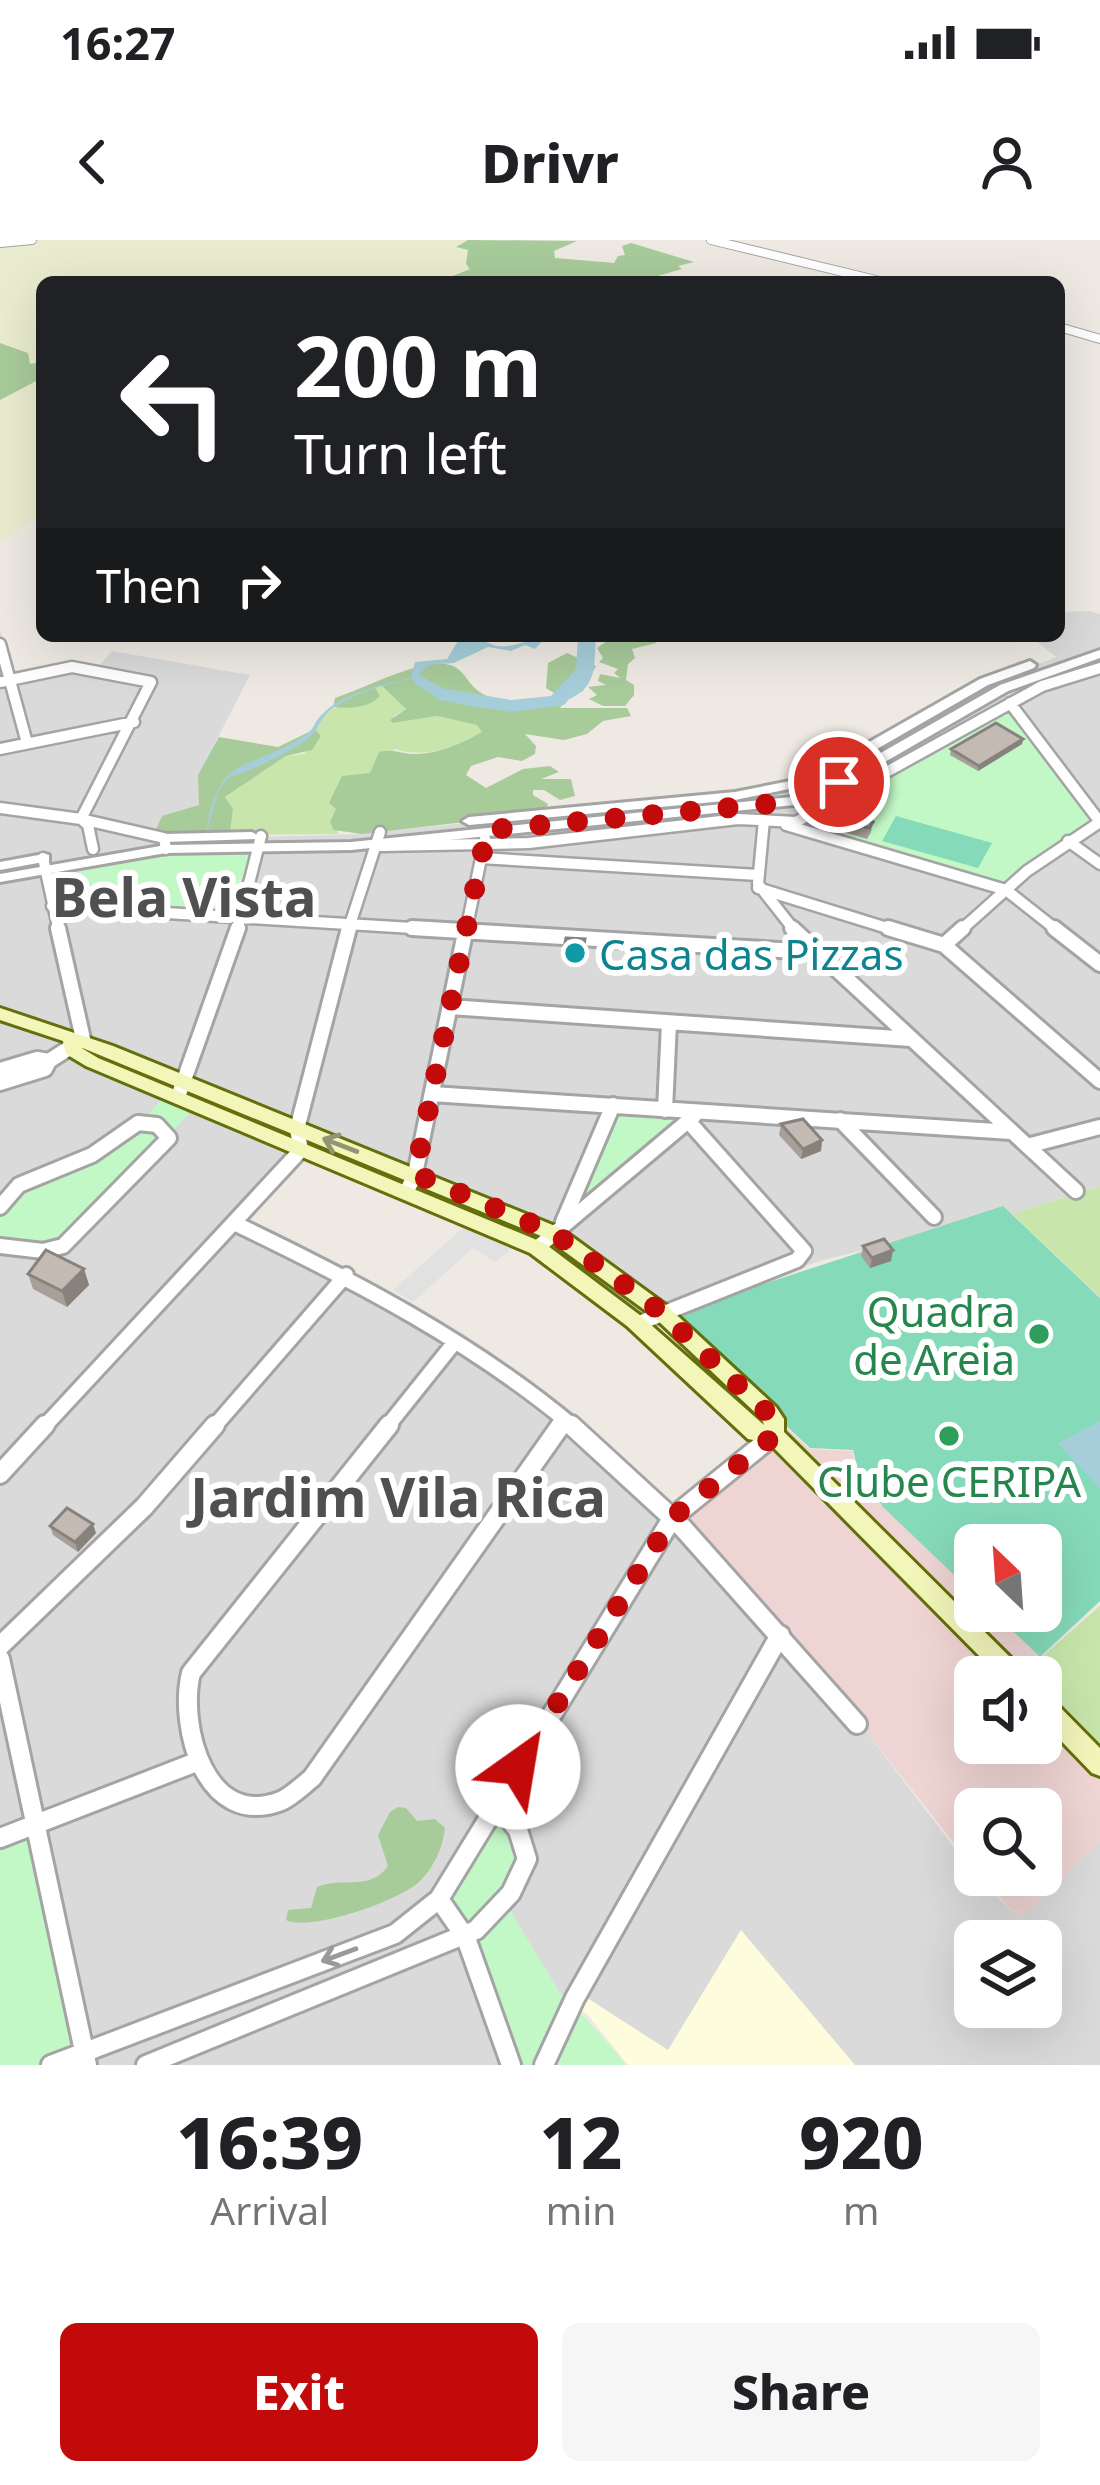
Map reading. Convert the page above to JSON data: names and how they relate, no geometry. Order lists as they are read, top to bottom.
{
  "districts": ["Bela Vista", "Jardim Vila Rica"],
  "places": ["Casa das Pizzas", "Quadra de Areia", "Clube CERIPA"],
  "north": "top left",
  "page": {
    "status": "16:27",
    "header": "Drivr",
    "turn": ["200 m", "Turn left"],
    "then": "Then",
    "eta": [
      "16:39",
      "Arrival",
      "12",
      "min",
      "920",
      "m"
    ],
    "buttons": ["Exit", "Share"]
  }
}
